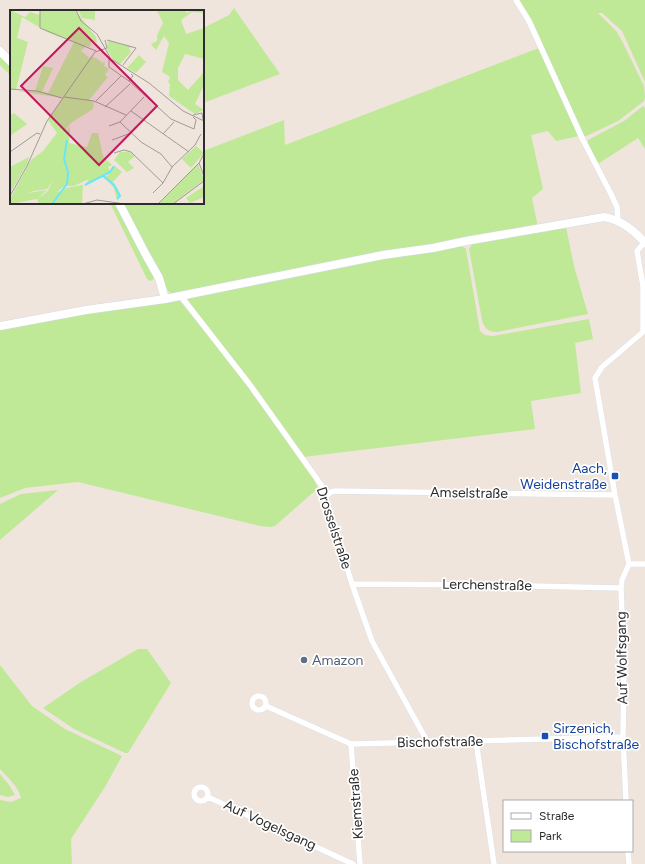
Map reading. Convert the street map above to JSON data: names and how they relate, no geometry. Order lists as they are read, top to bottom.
{
  "streets": {
    "street": [
      "Amselstraße",
      "Drosselstraße",
      "Lerchenstraße",
      "Auf Wolfsgang",
      "Bischofstraße",
      "Kiemstraße",
      "Auf Vogelsgang"
    ]
  },
  "crossings": [
    ["Amselstraße", "Drosselstraße"],
    ["Drosselstraße", "Lerchenstraße"],
    ["Drosselstraße", "Bischofstraße"],
    ["Lerchenstraße", "Auf Wolfsgang"],
    ["Auf Wolfsgang", "Bischofstraße"],
    ["Bischofstraße", "Kiemstraße"]
  ],
  "places": {
    "transit": ["Aach, Weidenstraße", "Sirzenich, Bischofstraße"],
    "other": ["Amazon"]
  },
  "legend": ["Straße", "Park"]
}
